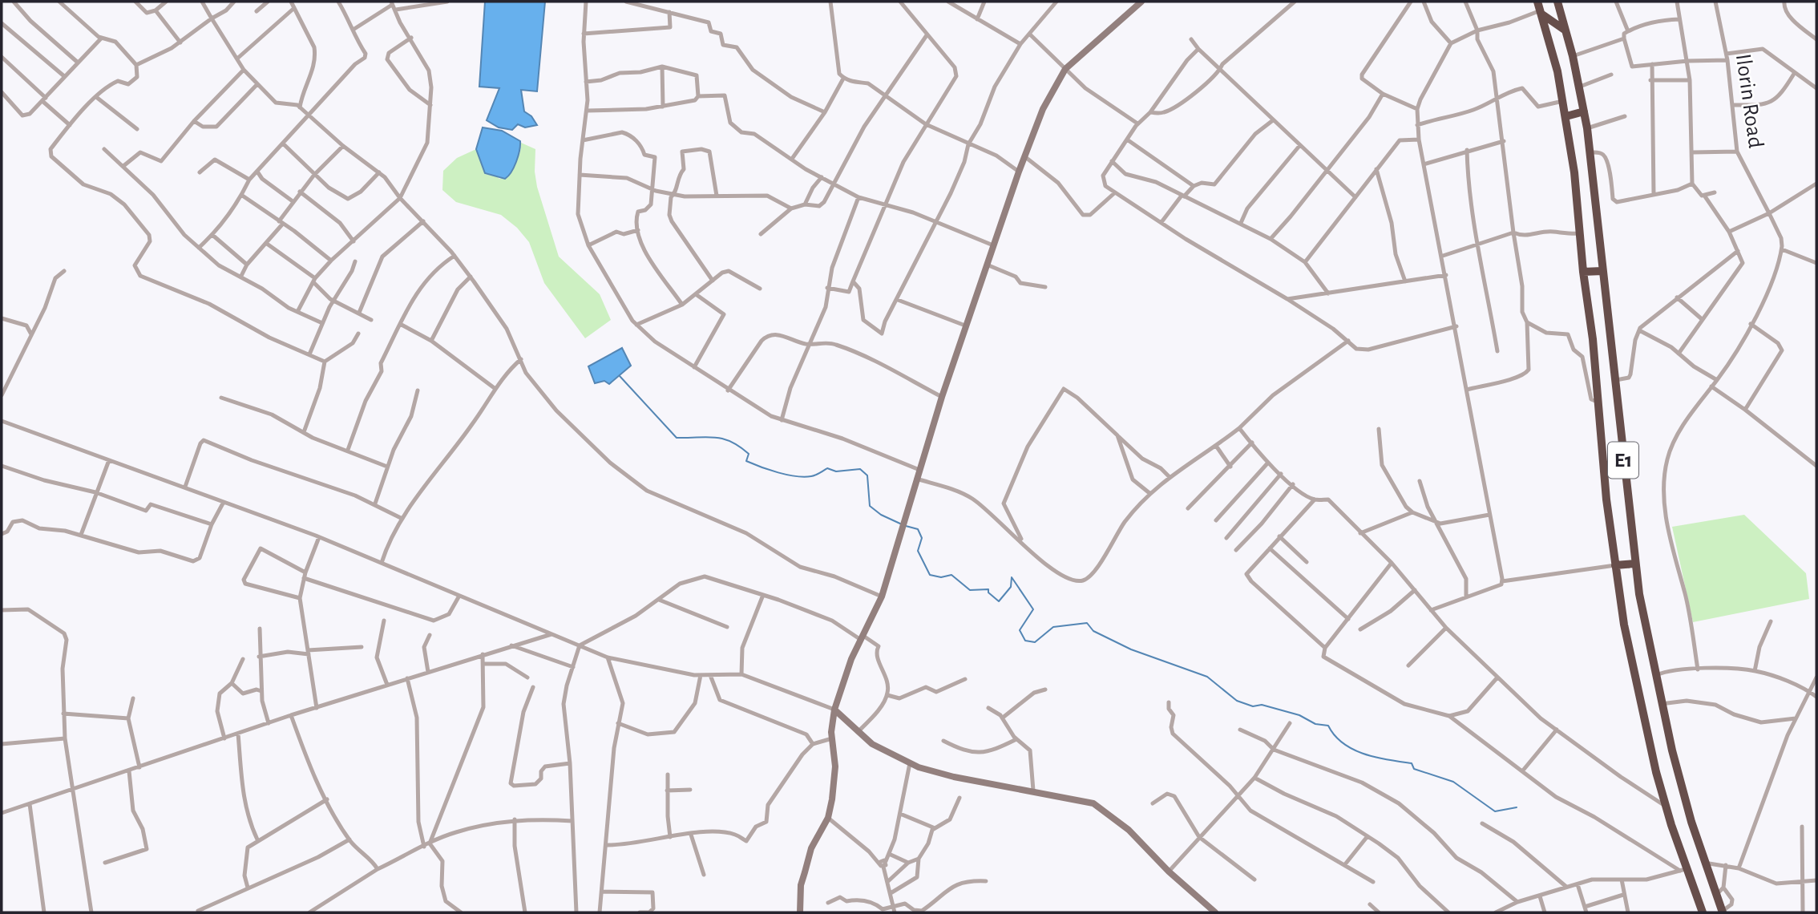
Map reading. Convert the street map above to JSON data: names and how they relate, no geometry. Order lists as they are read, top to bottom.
{
  "streets": {
    "highway": ["E1"],
    "street": ["Ilorin Road"]
  }
}
